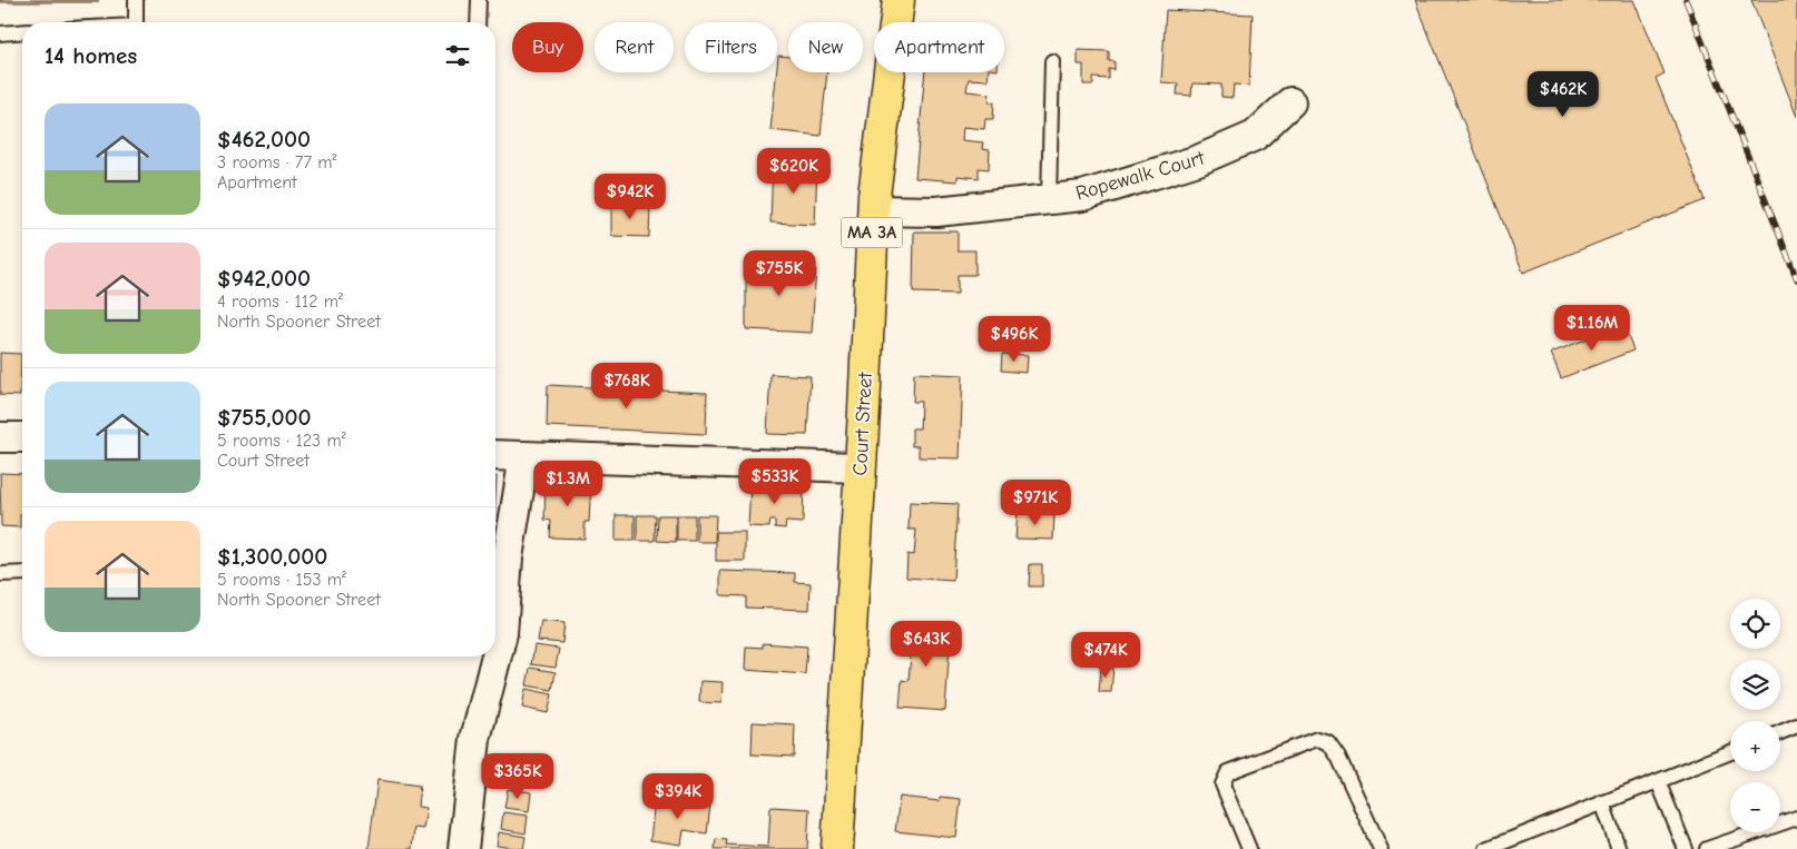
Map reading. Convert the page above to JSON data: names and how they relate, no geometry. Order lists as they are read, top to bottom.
{
  "streets": {
    "main road": ["MA 3A", "Court Street"],
    "street": ["Ropewalk Court"]
  },
  "crossings": [
    ["Ropewalk Court", "Court Street"]
  ],
  "page": {
    "chip": [
      "Buy",
      "Rent",
      "Filters",
      "New",
      "Apartment"
    ],
    "heading": "14 homes",
    "price": [
      "$462K",
      "$620K",
      "$942K",
      "$755K",
      "$1.16M",
      "$496K",
      "$768K",
      "$533K",
      "$1.3M",
      "$971K",
      "$643K",
      "$474K",
      "$365K",
      "$394K"
    ],
    "list": [
      {
        "name": "$462,000",
        "note": "3 rooms · 77 m² · Apartment"
      },
      {
        "name": "$942,000",
        "note": "4 rooms · 112 m² · North Spooner Street"
      },
      {
        "name": "$755,000",
        "note": "5 rooms · 123 m² · Court Street"
      },
      {
        "name": "$1,300,000",
        "note": "5 rooms · 153 m² · North Spooner Street"
      }
    ],
    "map_buttons": ["+", "−"]
  }
}
